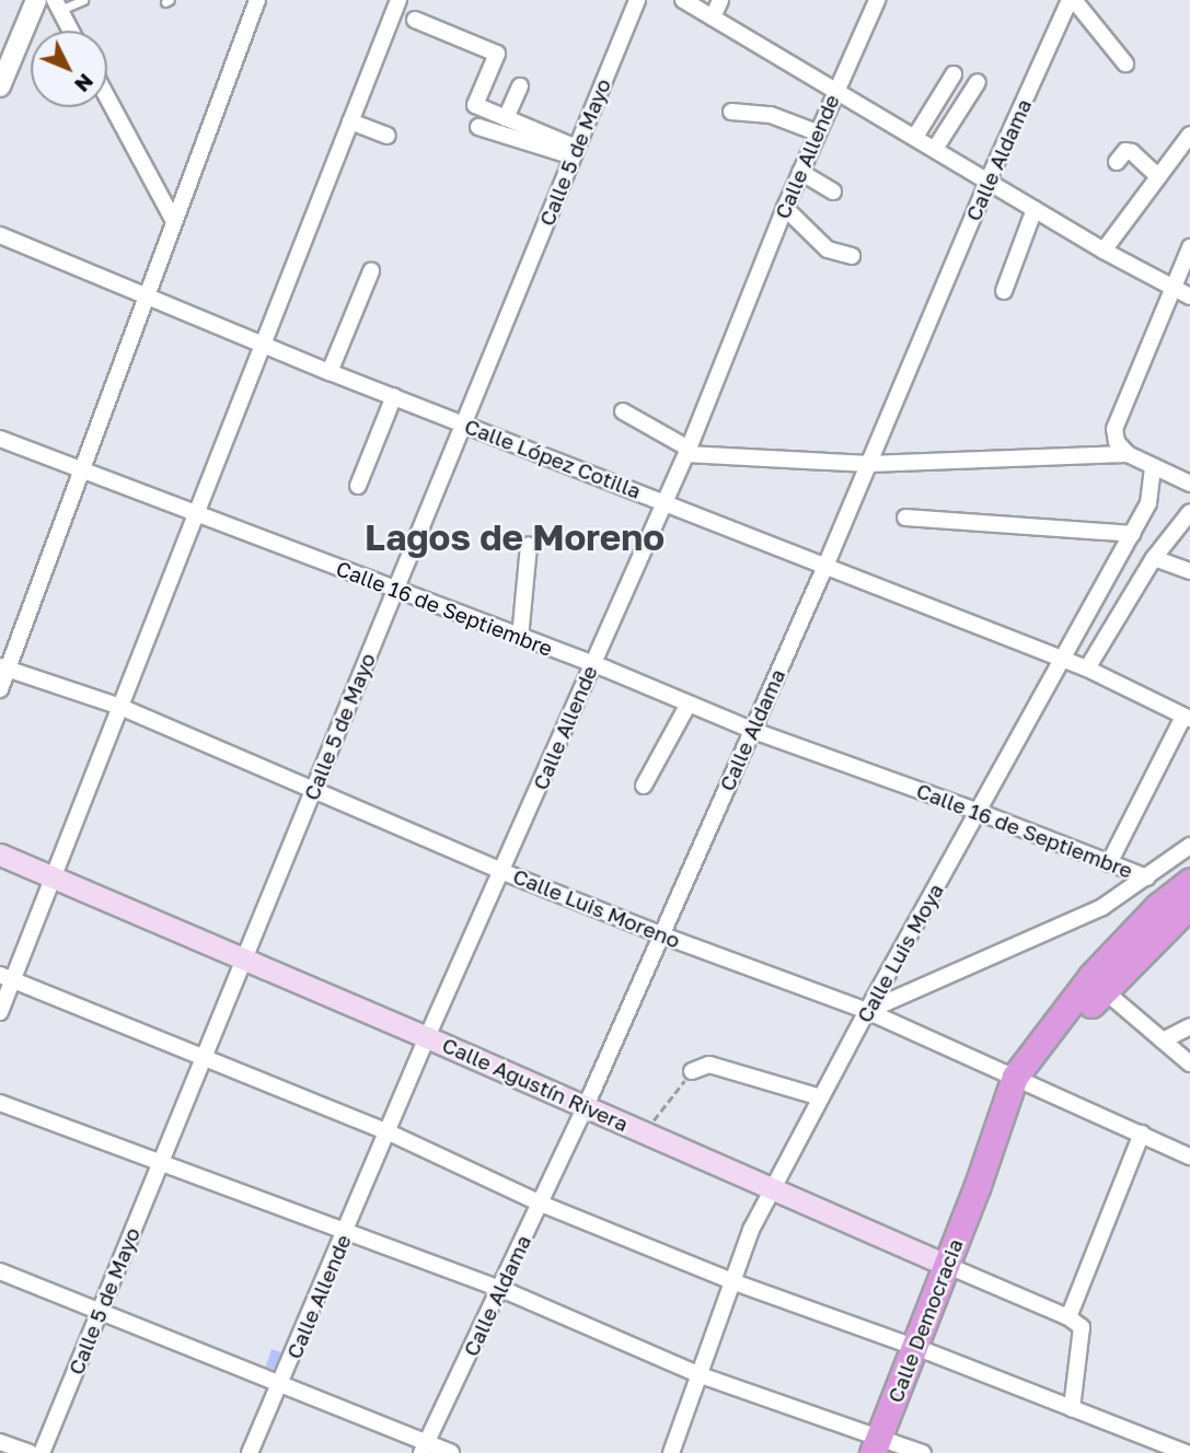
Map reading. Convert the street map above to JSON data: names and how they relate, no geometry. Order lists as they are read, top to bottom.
{
  "streets": {
    "highway": ["Calle Democracia"],
    "main road": ["Calle Agustín Rivera"],
    "street": [
      "Calle 5 de Mayo",
      "Calle Allende",
      "Calle Aldama",
      "Calle López Cotilla",
      "Calle 16 de Septiembre",
      "Calle Luis Moreno",
      "Calle Luis Moya"
    ]
  },
  "crossings": [
    ["Calle 5 de Mayo", "Calle López Cotilla"],
    ["Calle 5 de Mayo", "Calle 16 de Septiembre"],
    ["Calle 5 de Mayo", "Calle Luis Moreno"],
    ["Calle 5 de Mayo", "Calle Agustín Rivera"],
    ["Calle Allende", "Calle López Cotilla"],
    ["Calle Allende", "Calle 16 de Septiembre"],
    ["Calle Allende", "Calle Luis Moreno"],
    ["Calle Allende", "Calle Agustín Rivera"],
    ["Calle Aldama", "Calle López Cotilla"],
    ["Calle Aldama", "Calle 16 de Septiembre"],
    ["Calle Aldama", "Calle Luis Moreno"],
    ["Calle Aldama", "Calle Agustín Rivera"],
    ["Calle López Cotilla", "Calle Luis Moya"],
    ["Calle 16 de Septiembre", "Calle Luis Moya"],
    ["Calle Luis Moreno", "Calle Luis Moya"],
    ["Calle Luis Moreno", "Calle Democracia"],
    ["Calle Luis Moya", "Calle Agustín Rivera"],
    ["Calle Agustín Rivera", "Calle Democracia"]
  ],
  "districts": ["Lagos de Moreno"],
  "north": "bottom right"
}
